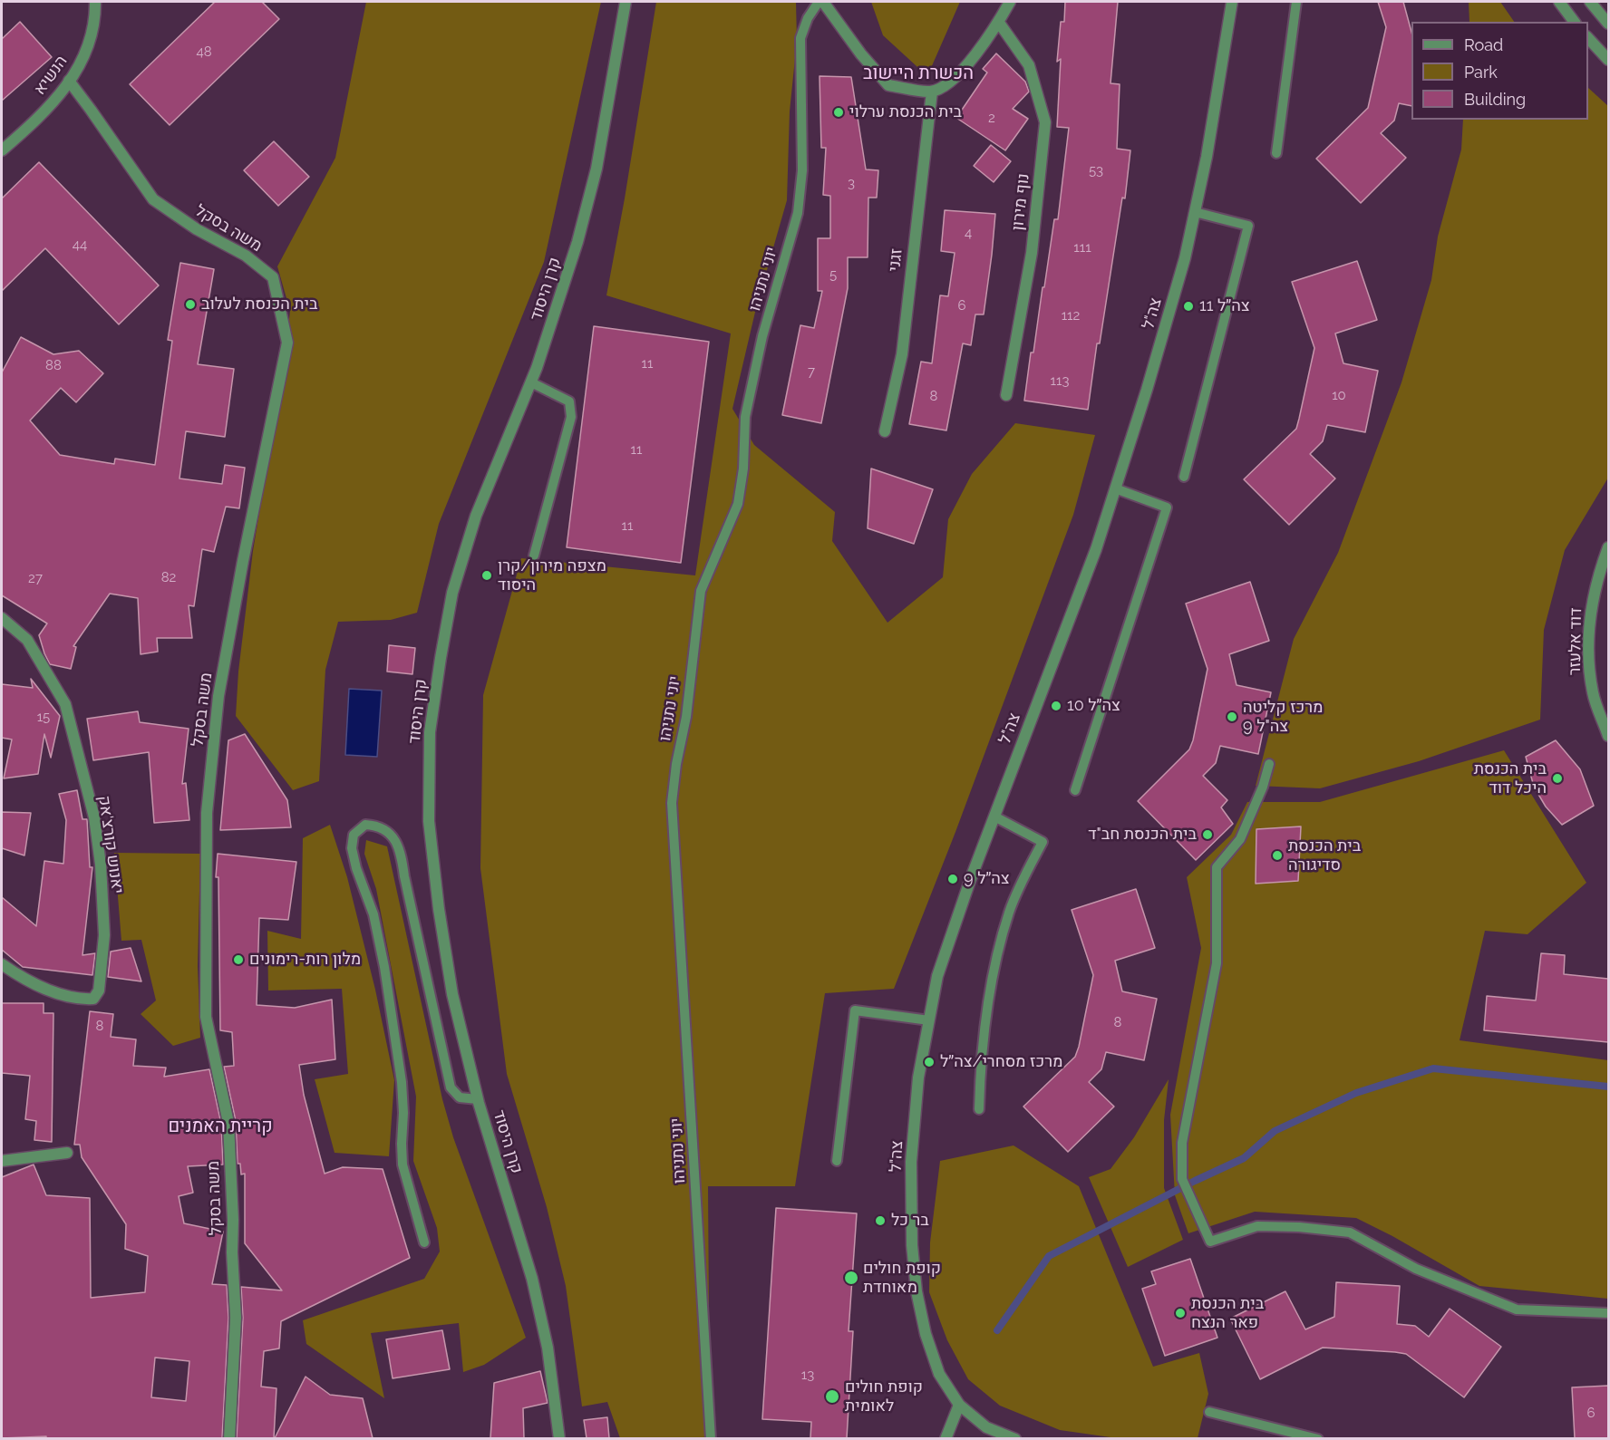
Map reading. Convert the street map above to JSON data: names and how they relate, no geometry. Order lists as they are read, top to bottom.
{
  "streets": {
    "street": [
      "הנשיא",
      "נוף מירון",
      "משה בסקל",
      "זגני",
      "קרן היסוד",
      "צה\"ל",
      "דוד אלעזר",
      "יאנוש קורצ'אק"
    ],
    "lane": ["יוני נתניהו"]
  },
  "crossings": [
    ["הנשיא", "משה בסקל"]
  ],
  "districts": ["הכשרת היישוב", "קריית האמנים"],
  "places": [
    "בית הכנסת ערלוי",
    "בית הכנסת לעלוב",
    "צה״ל 11",
    "מצפה מירון/קרן היסוד",
    "צה״ל 10",
    "מרכז קליטה צה\"ל 9",
    "בית הכנסת היכל דוד",
    "בית הכנסת חב\"ד",
    "בית הכנסת סדיגורה",
    "צה״ל 9",
    "מלון רות-רימונים",
    "מרכז מסחרי/צה״ל",
    "בר כל",
    "קופת חולים מאוחדת",
    "בית הכנסת פאר הנצח",
    "קופת חולים לאומית"
  ],
  "house_numbers": [
    "48",
    "2",
    "53",
    "3",
    "4",
    "44",
    "111",
    "5",
    "6",
    "112",
    "11",
    "88",
    "7",
    "113",
    "10",
    "8",
    "11",
    "11",
    "82",
    "27",
    "15",
    "8",
    "8",
    "13",
    "6"
  ],
  "legend": ["Road", "Park", "Building"]
}
